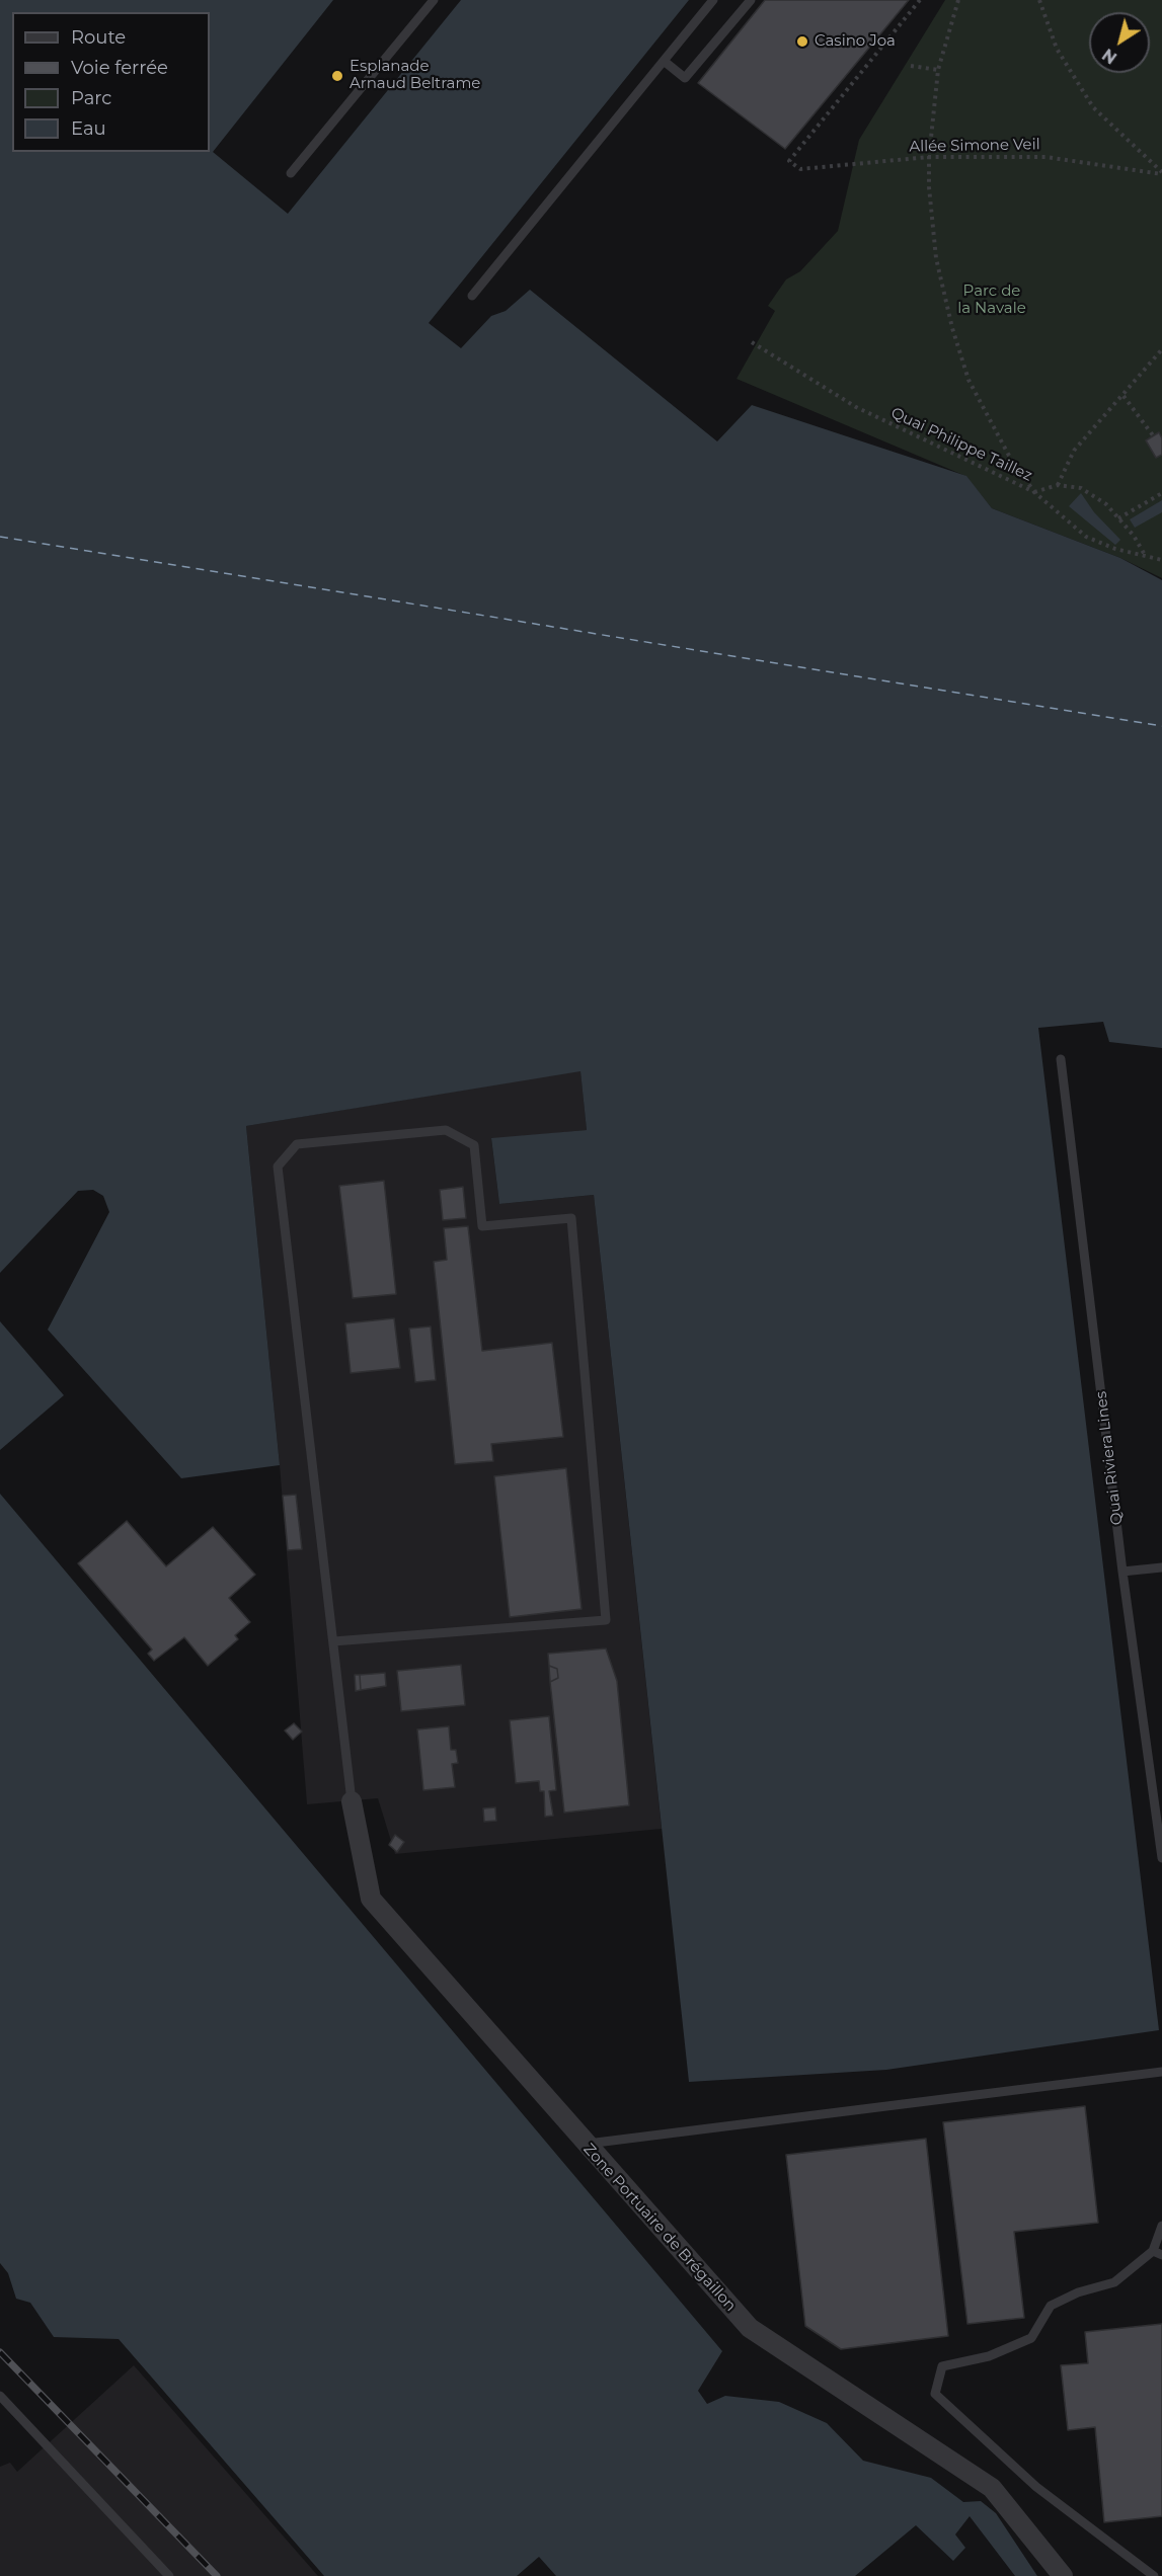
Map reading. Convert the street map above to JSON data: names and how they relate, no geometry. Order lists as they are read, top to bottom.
{
  "streets": {
    "street": ["Zone Portuaire de Brégaillon"],
    "lane": ["Quai Riviera Lines"],
    "path": ["Allée Simone Veil", "Quai Philippe Taillez"]
  },
  "parks": ["Parc de la Navale"],
  "places": ["Casino Joa", "Esplanade Arnaud Beltrame"],
  "legend": [
    "Route",
    "Voie ferrée",
    "Parc",
    "Eau"
  ],
  "north": "bottom left"
}
